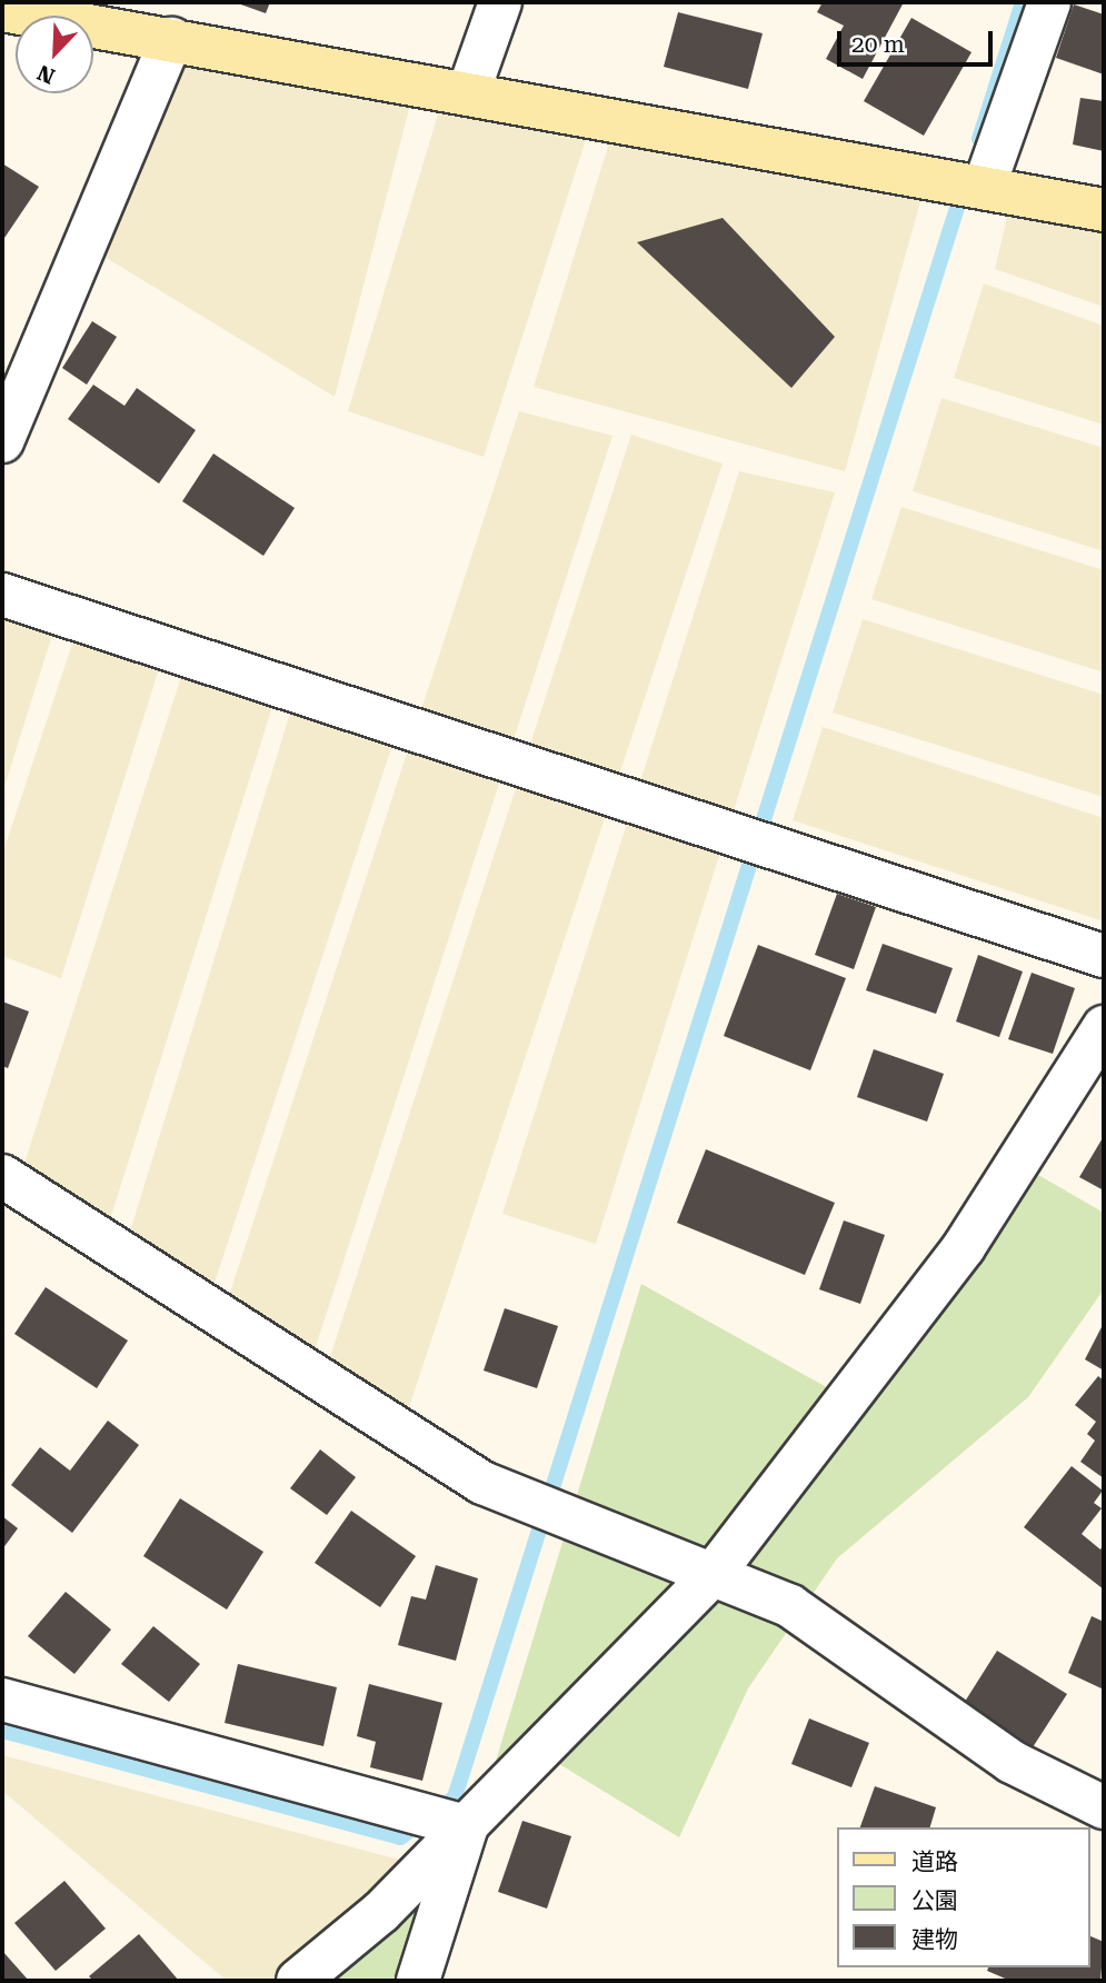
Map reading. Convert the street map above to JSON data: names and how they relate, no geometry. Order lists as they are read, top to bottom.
{
  "legend": ["道路", "公園", "建物"],
  "scale_bar": "20 m",
  "north": "bottom left"
}
